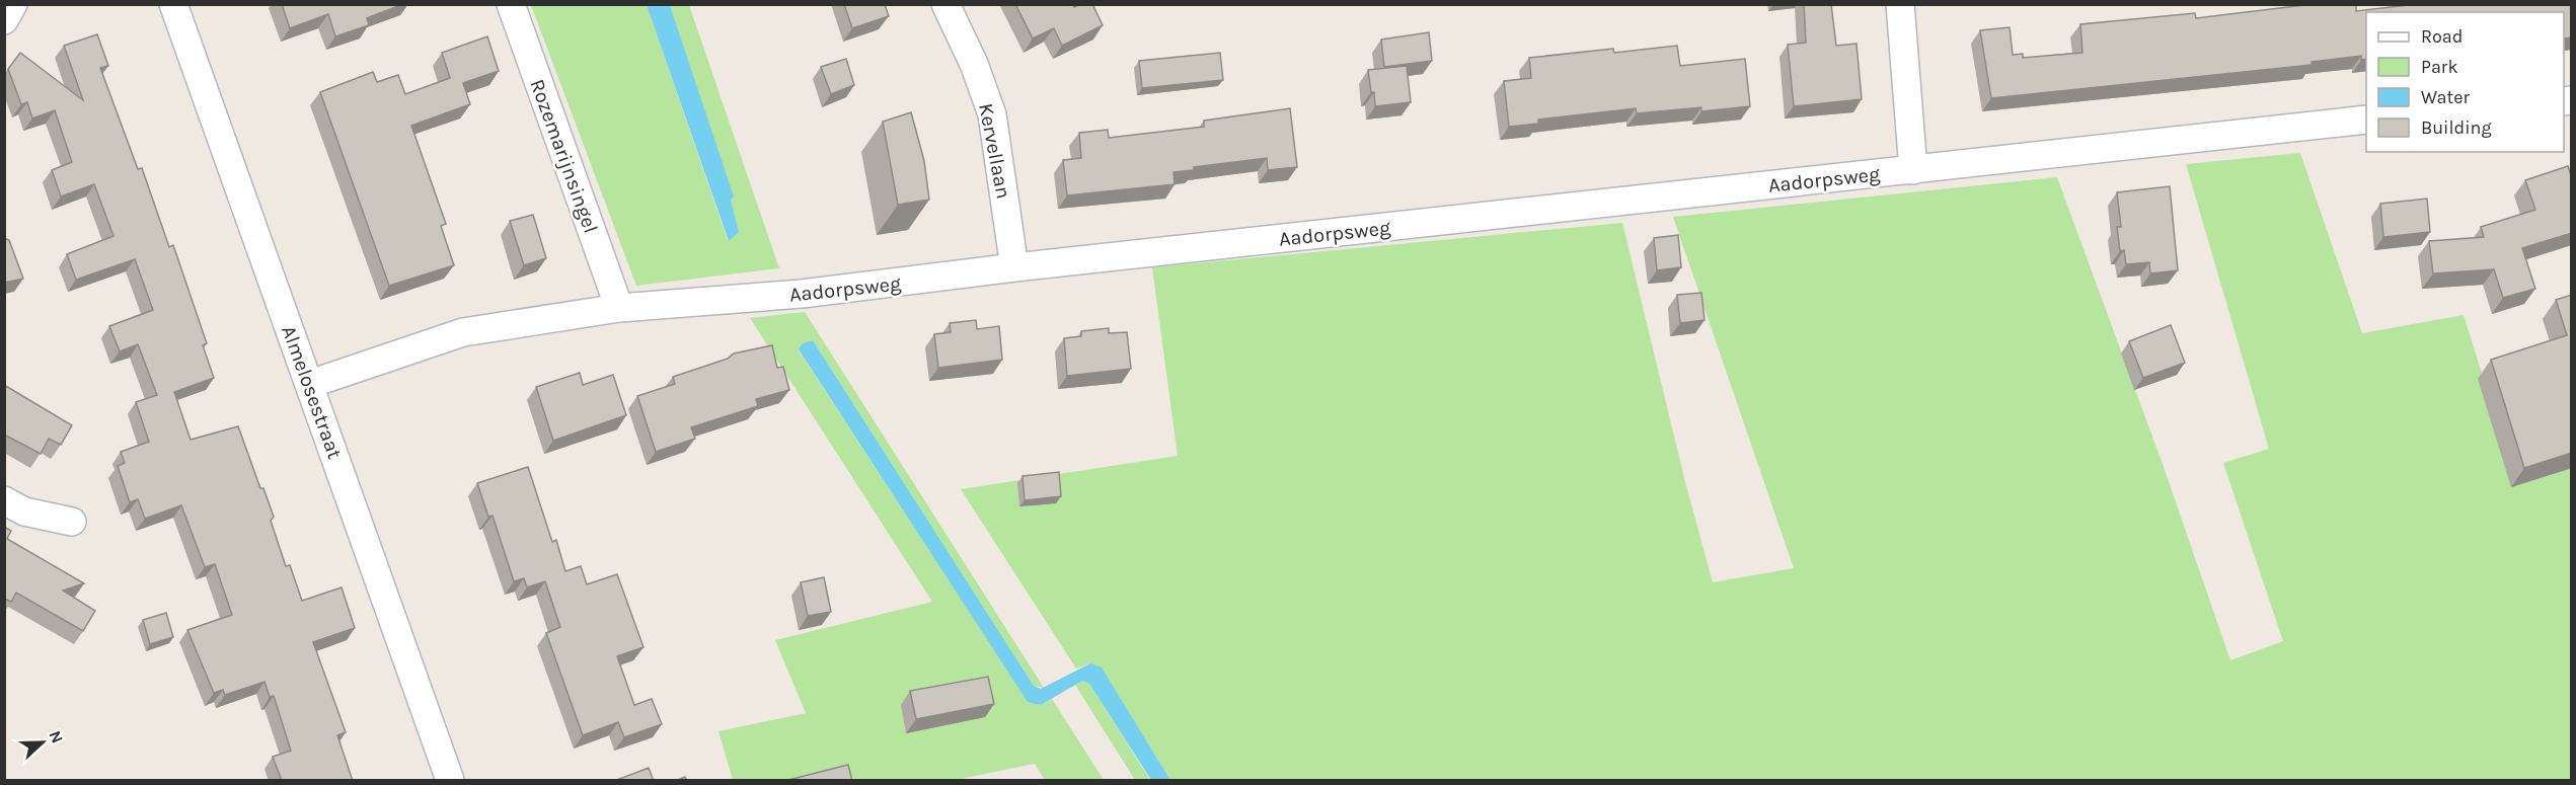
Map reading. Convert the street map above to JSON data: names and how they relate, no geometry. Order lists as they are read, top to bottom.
{
  "streets": {
    "street": [
      "Kervellaan",
      "Rozemarijnsingel",
      "Aadorpsweg",
      "Almelosestraat"
    ]
  },
  "crossings": [
    ["Kervellaan", "Aadorpsweg"],
    ["Rozemarijnsingel", "Aadorpsweg"],
    ["Aadorpsweg", "Almelosestraat"]
  ],
  "legend": [
    "Road",
    "Park",
    "Water",
    "Building"
  ],
  "north": "right"
}
